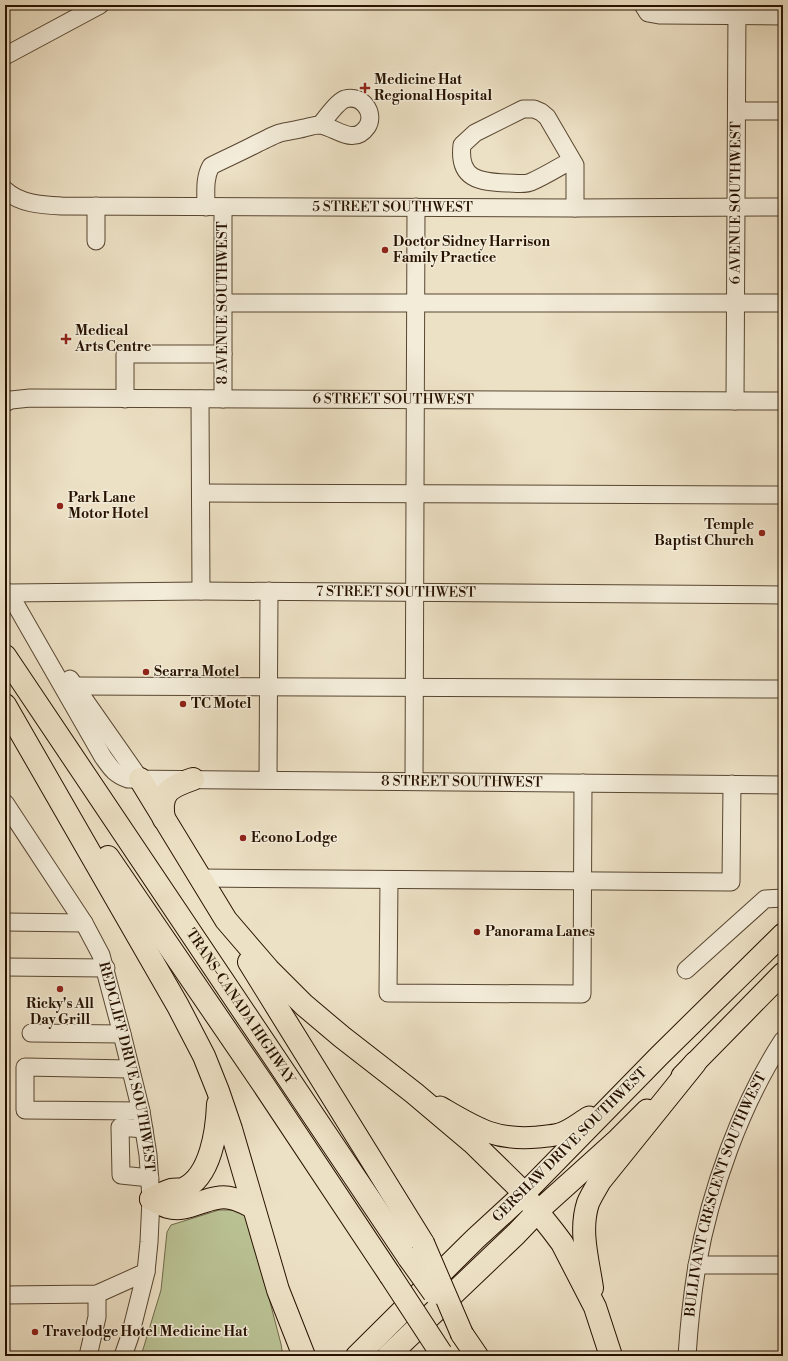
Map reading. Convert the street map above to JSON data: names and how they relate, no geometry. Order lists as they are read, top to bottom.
{
  "streets": {
    "highway": ["TRANS-CANADA HIGHWAY", "GERSHAW DRIVE SOUTHWEST"],
    "street": [
      "6 AVENUE SOUTHWEST",
      "5 STREET SOUTHWEST",
      "8 AVENUE SOUTHWEST",
      "6 STREET SOUTHWEST",
      "7 STREET SOUTHWEST",
      "8 STREET SOUTHWEST",
      "REDCLIFF DRIVE SOUTHWEST",
      "BULLIVANT CRESCENT SOUTHWEST"
    ]
  },
  "crossings": [
    ["6 AVENUE SOUTHWEST", "5 STREET SOUTHWEST"],
    ["6 AVENUE SOUTHWEST", "6 STREET SOUTHWEST"],
    ["5 STREET SOUTHWEST", "8 AVENUE SOUTHWEST"],
    ["8 AVENUE SOUTHWEST", "6 STREET SOUTHWEST"],
    ["7 STREET SOUTHWEST", "8 STREET SOUTHWEST"]
  ],
  "places": {
    "health": ["Medicine Hat Regional Hospital", "Medical Arts Centre"],
    "other": [
      "Doctor Sidney Harrison Family Practice",
      "Park Lane Motor Hotel",
      "Temple Baptist Church",
      "Searra Motel",
      "TC Motel",
      "Econo Lodge",
      "Panorama Lanes",
      "Ricky's All Day Grill",
      "Travelodge Hotel Medicine Hat"
    ]
  }
}
